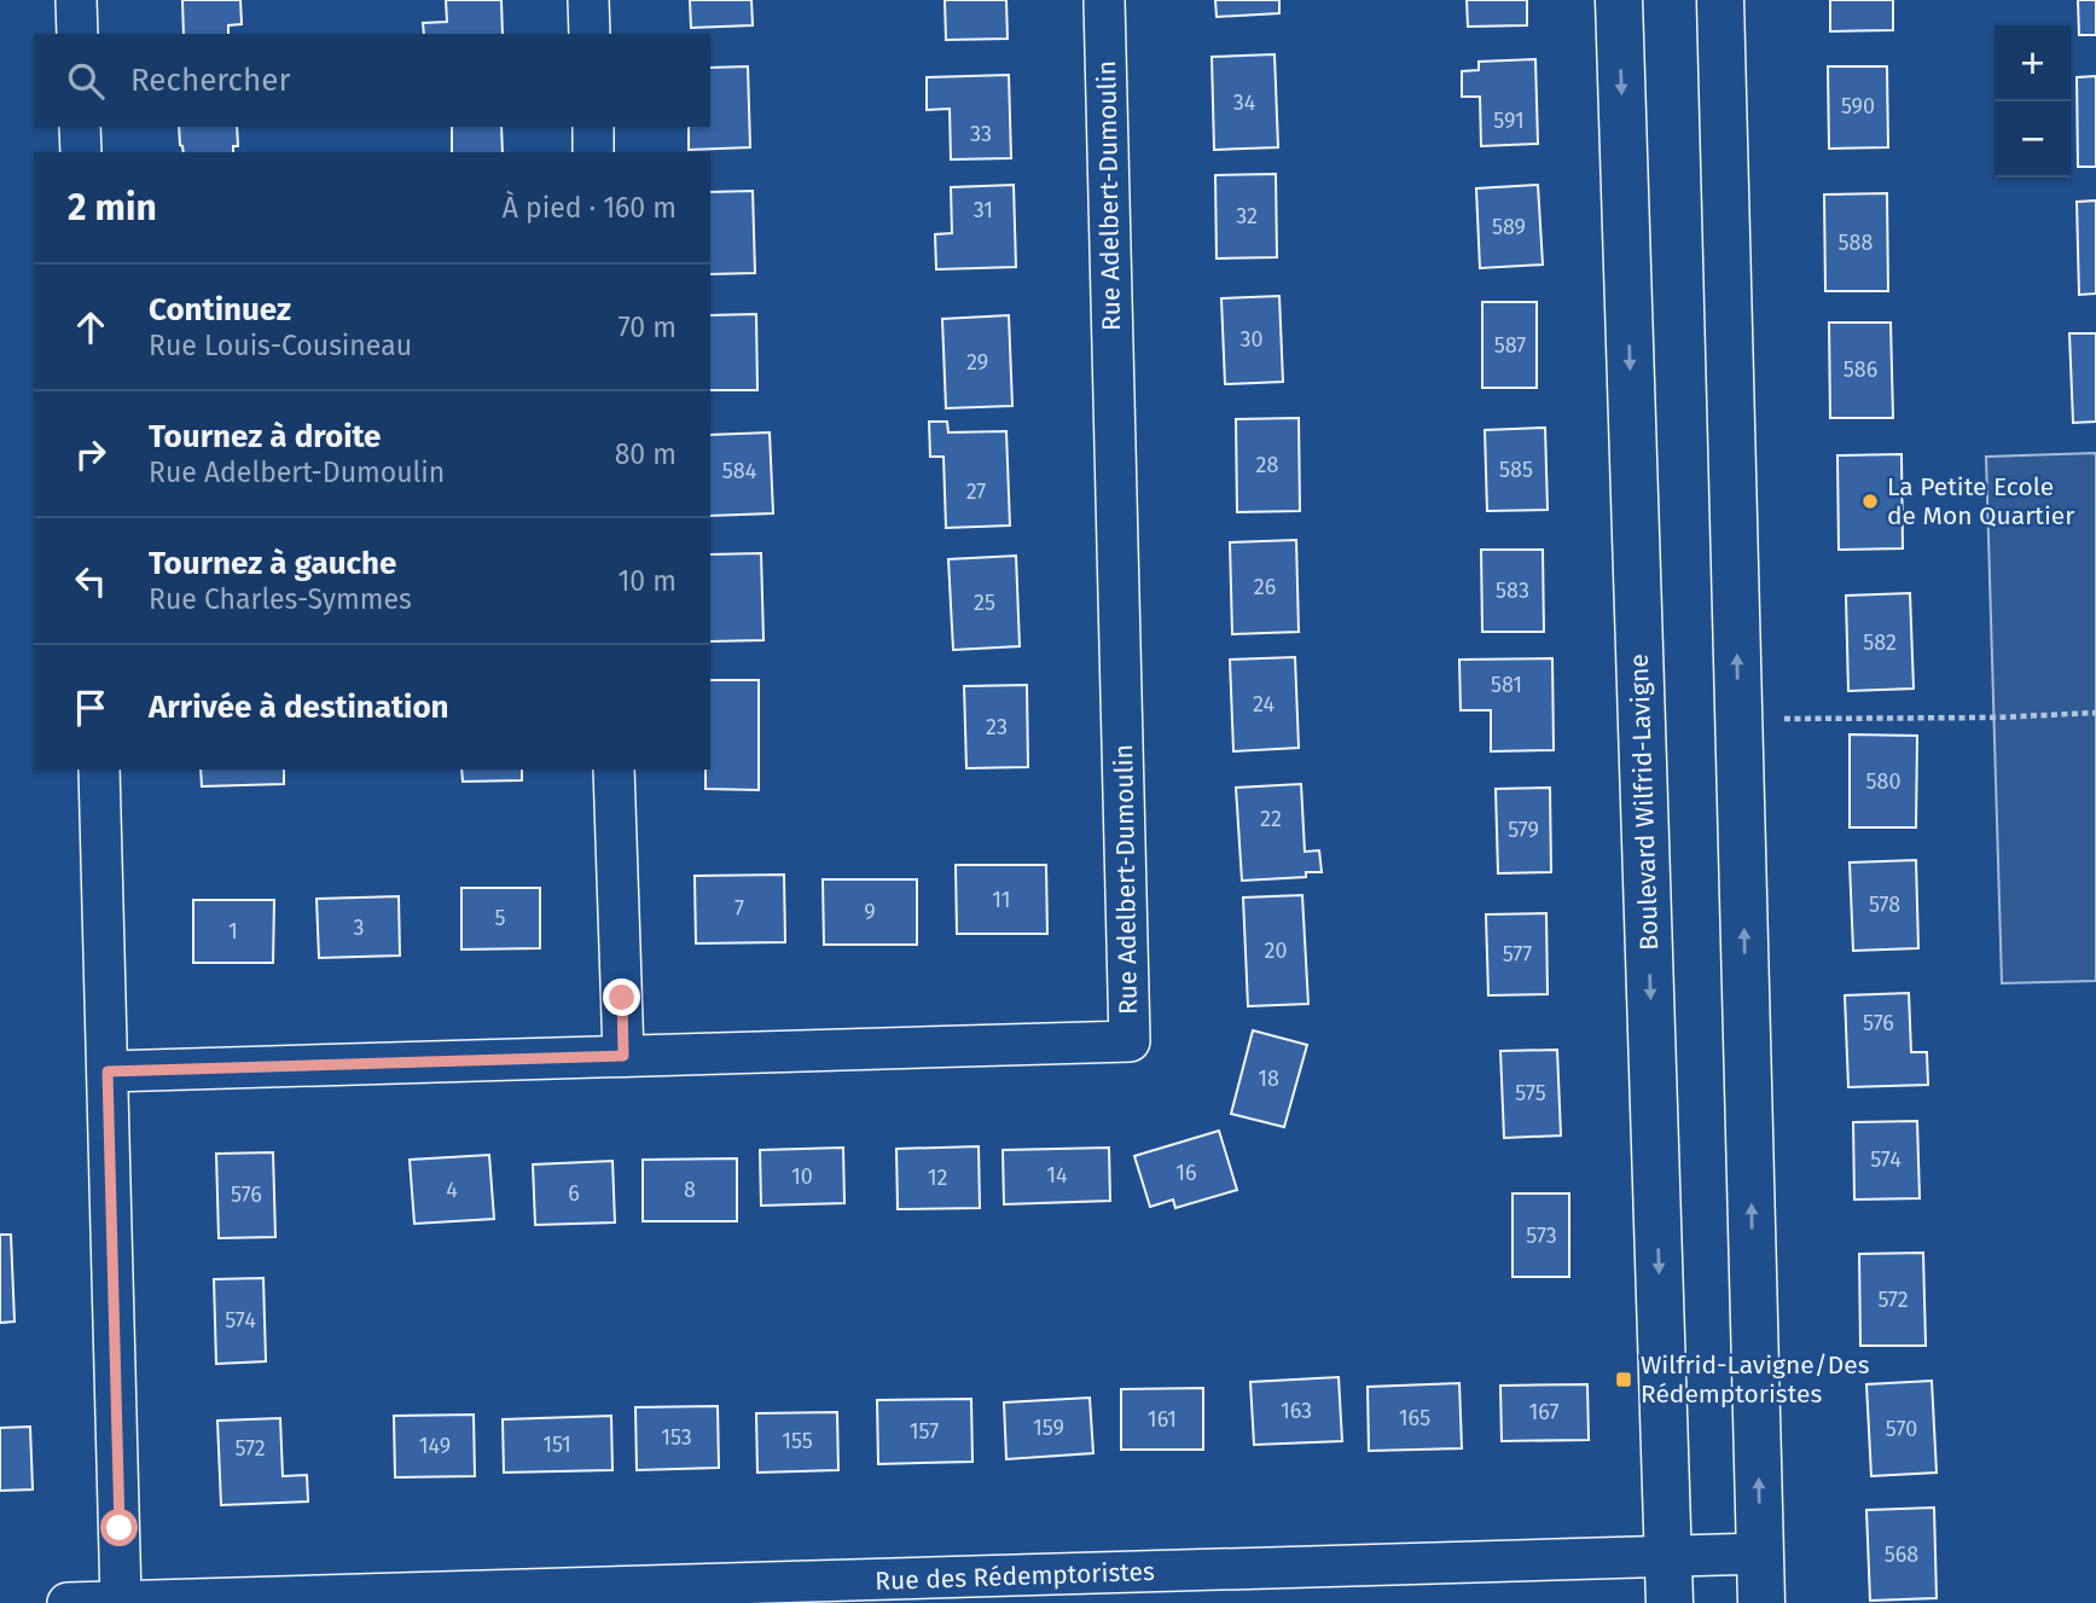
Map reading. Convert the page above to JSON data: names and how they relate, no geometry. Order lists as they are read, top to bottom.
{
  "streets": {
    "main road": ["Boulevard Wilfrid-Lavigne"],
    "street": ["Rue Adelbert-Dumoulin", "Rue des Rédemptoristes"]
  },
  "crossings": [
    ["Boulevard Wilfrid-Lavigne", "Rue des Rédemptoristes"]
  ],
  "places": {
    "other": ["La Petite Ecole de Mon Quartier"],
    "transit": ["Wilfrid-Lavigne/Des Rédemptoristes"]
  },
  "house_numbers": [
    "34",
    "590",
    "591",
    "33",
    "31",
    "32",
    "589",
    "588",
    "30",
    "587",
    "29",
    "586",
    "28",
    "585",
    "584",
    "27",
    "26",
    "583",
    "25",
    "582",
    "581",
    "24",
    "23",
    "580",
    "22",
    "579",
    "11",
    "578",
    "7",
    "9",
    "5",
    "3",
    "1",
    "20",
    "577",
    "576",
    "18",
    "575",
    "574",
    "16",
    "14",
    "10",
    "12",
    "4",
    "8",
    "6",
    "576",
    "573",
    "572",
    "574",
    "163",
    "167",
    "165",
    "161",
    "159",
    "570",
    "157",
    "153",
    "155",
    "151",
    "149",
    "572",
    "568"
  ],
  "page": {
    "map_buttons": ["+", "−"],
    "search": "Rechercher",
    "heading": ["2 min", "À pied · 160 m"],
    "list": [
      ["Continuez", "Rue Louis-Cousineau", "70 m"],
      ["Tournez à droite", "Rue Adelbert-Dumoulin", "80 m"],
      ["Tournez à gauche", "Rue Charles-Symmes", "10 m"],
      "Arrivée à destination"
    ]
  }
}
